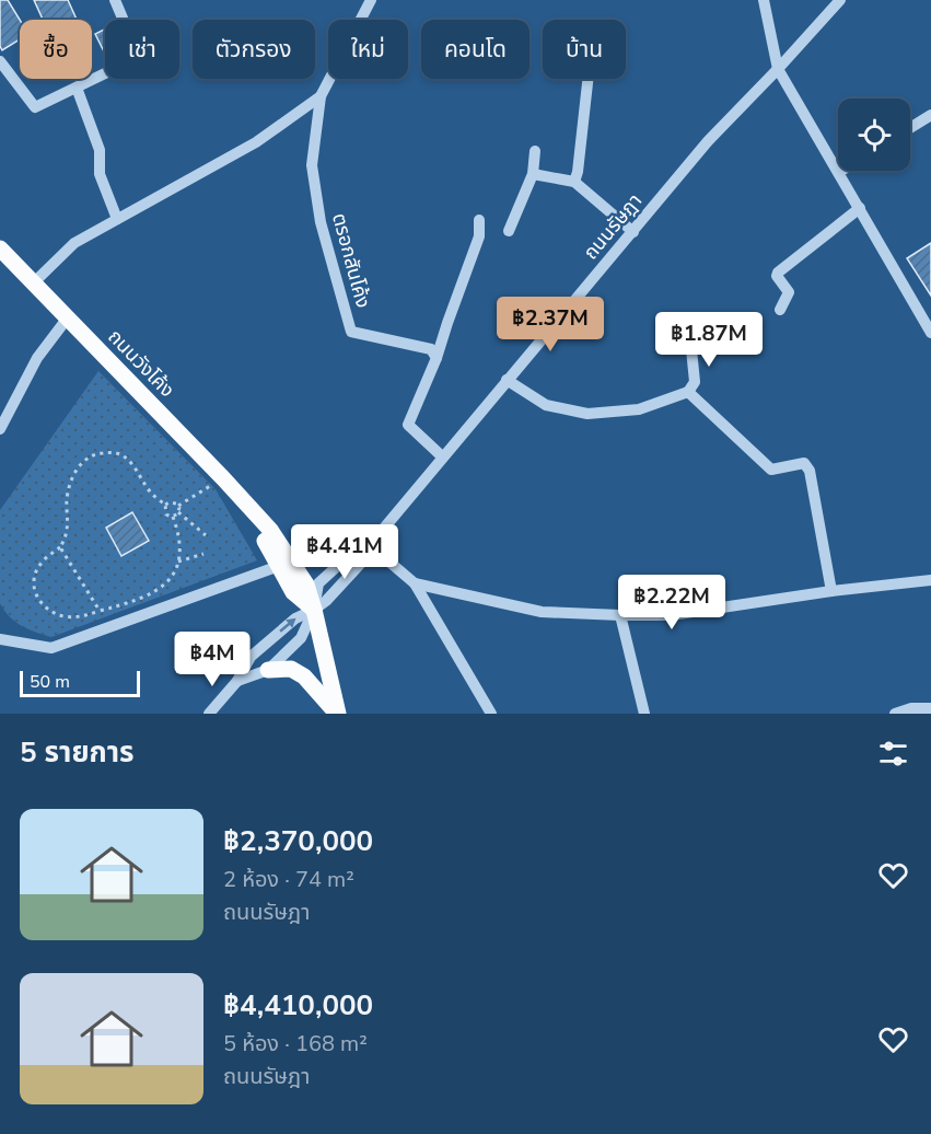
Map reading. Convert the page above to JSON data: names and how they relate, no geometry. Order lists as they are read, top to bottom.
{
  "streets": {
    "main road": ["ถนนวังโค้ง"],
    "street": ["ถนนรัษฎา", "ตรอกสันโค้ง"]
  },
  "crossings": [
    ["ถนนรัษฎา", "ถนนวังโค้ง"]
  ],
  "scale_bar": "50 m",
  "page": {
    "chip": [
      "ซื้อ",
      "เช่า",
      "ตัวกรอง",
      "ใหม่",
      "คอนโด",
      "บ้าน"
    ],
    "price": [
      "฿2.37M",
      "฿1.87M",
      "฿4.41M",
      "฿2.22M",
      "฿4M"
    ],
    "scale": "50 m",
    "heading": "5 รายการ",
    "list": [
      {
        "name": "฿2,370,000",
        "note": "2 ห้อง · 74 m² · ถนนรัษฎา"
      },
      {
        "name": "฿4,410,000",
        "note": "5 ห้อง · 168 m² · ถนนรัษฎา"
      }
    ]
  }
}
